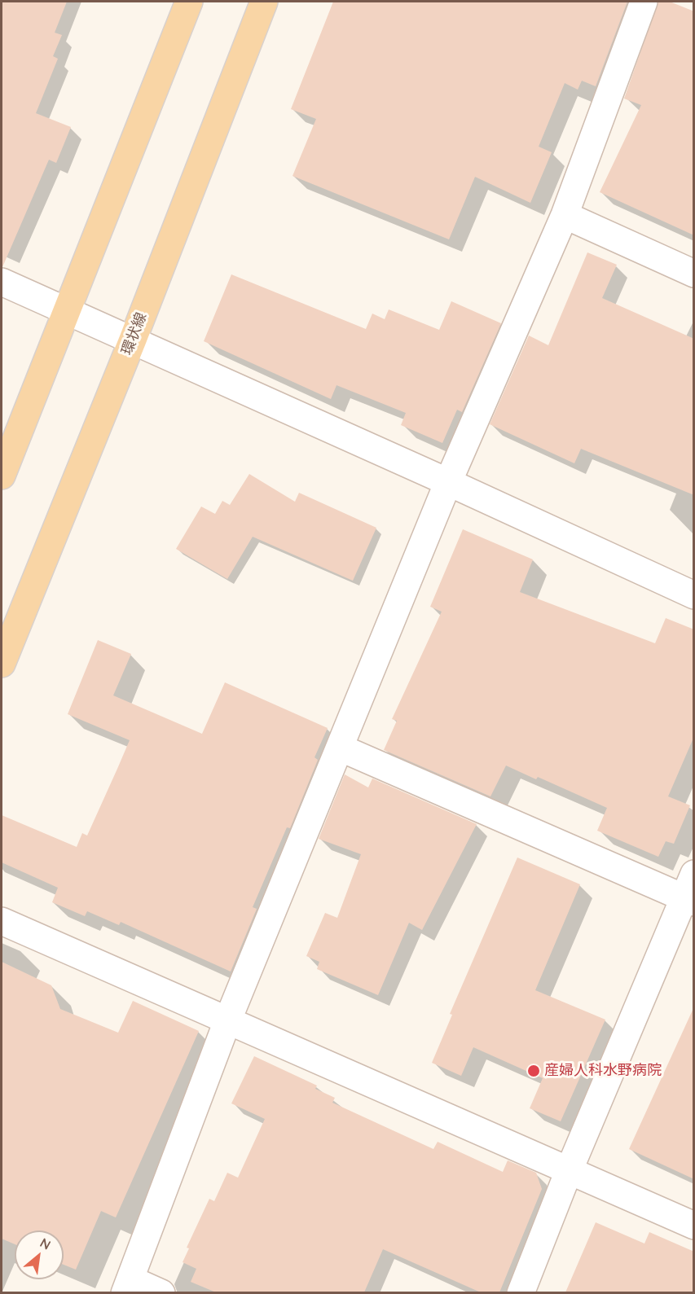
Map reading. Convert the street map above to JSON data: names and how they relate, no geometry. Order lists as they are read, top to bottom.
{
  "streets": {
    "main road": ["環状線"]
  },
  "places": ["産婦人科水野病院"],
  "north": "top right"
}
